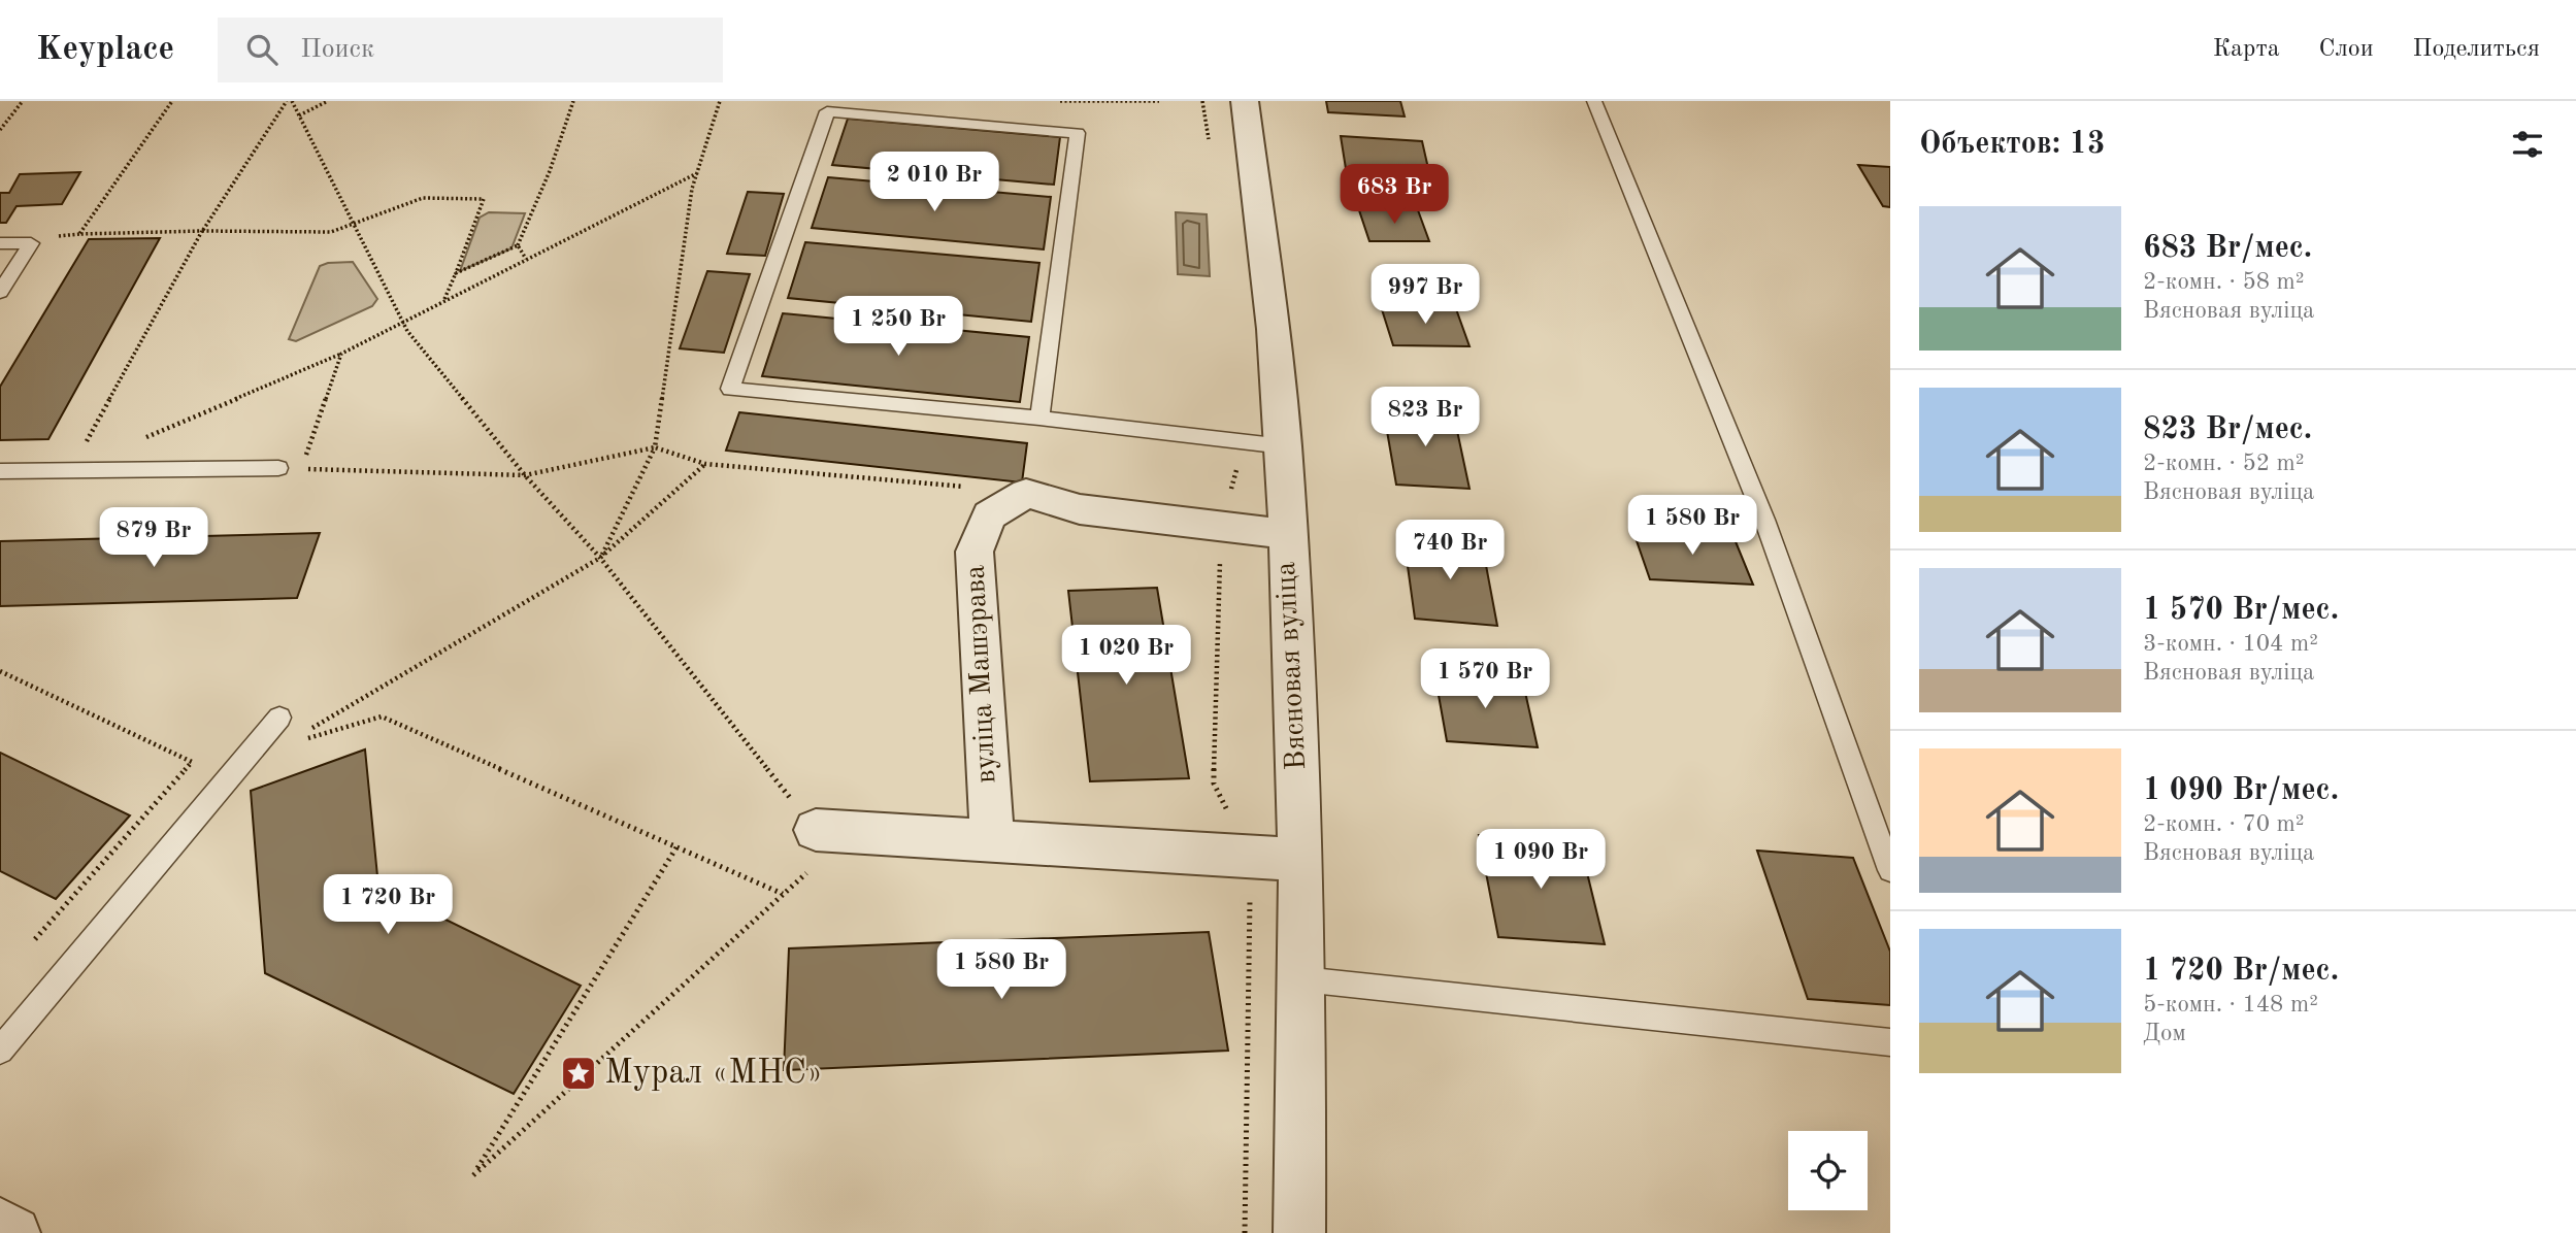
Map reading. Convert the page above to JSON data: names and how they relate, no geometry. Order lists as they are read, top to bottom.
{
  "streets": {
    "street": ["Вясновая вуліца", "вуліца Машэрава"]
  },
  "crossings": [
    ["Вясновая вуліца", "вуліца Машэрава"]
  ],
  "places": {
    "place": ["Мурал «МНС»"]
  },
  "page": {
    "header": "Keyplace",
    "search": "Поиск",
    "nav": ["Карта", "Слои", "Поделиться"],
    "heading": "Объектов: 13",
    "price": [
      "2 010 Br",
      "683 Br",
      "997 Br",
      "1 250 Br",
      "823 Br",
      "1 580 Br",
      "879 Br",
      "740 Br",
      "1 020 Br",
      "1 570 Br",
      "1 090 Br",
      "1 720 Br",
      "1 580 Br"
    ],
    "list": [
      {
        "name": "683 Br/мес.",
        "note": "2-комн. · 58 m² · Вясновая вуліца"
      },
      {
        "name": "823 Br/мес.",
        "note": "2-комн. · 52 m² · Вясновая вуліца"
      },
      {
        "name": "1 570 Br/мес.",
        "note": "3-комн. · 104 m² · Вясновая вуліца"
      },
      {
        "name": "1 090 Br/мес.",
        "note": "2-комн. · 70 m² · Вясновая вуліца"
      },
      {
        "name": "1 720 Br/мес.",
        "note": "5-комн. · 148 m² · Дом"
      }
    ]
  }
}
